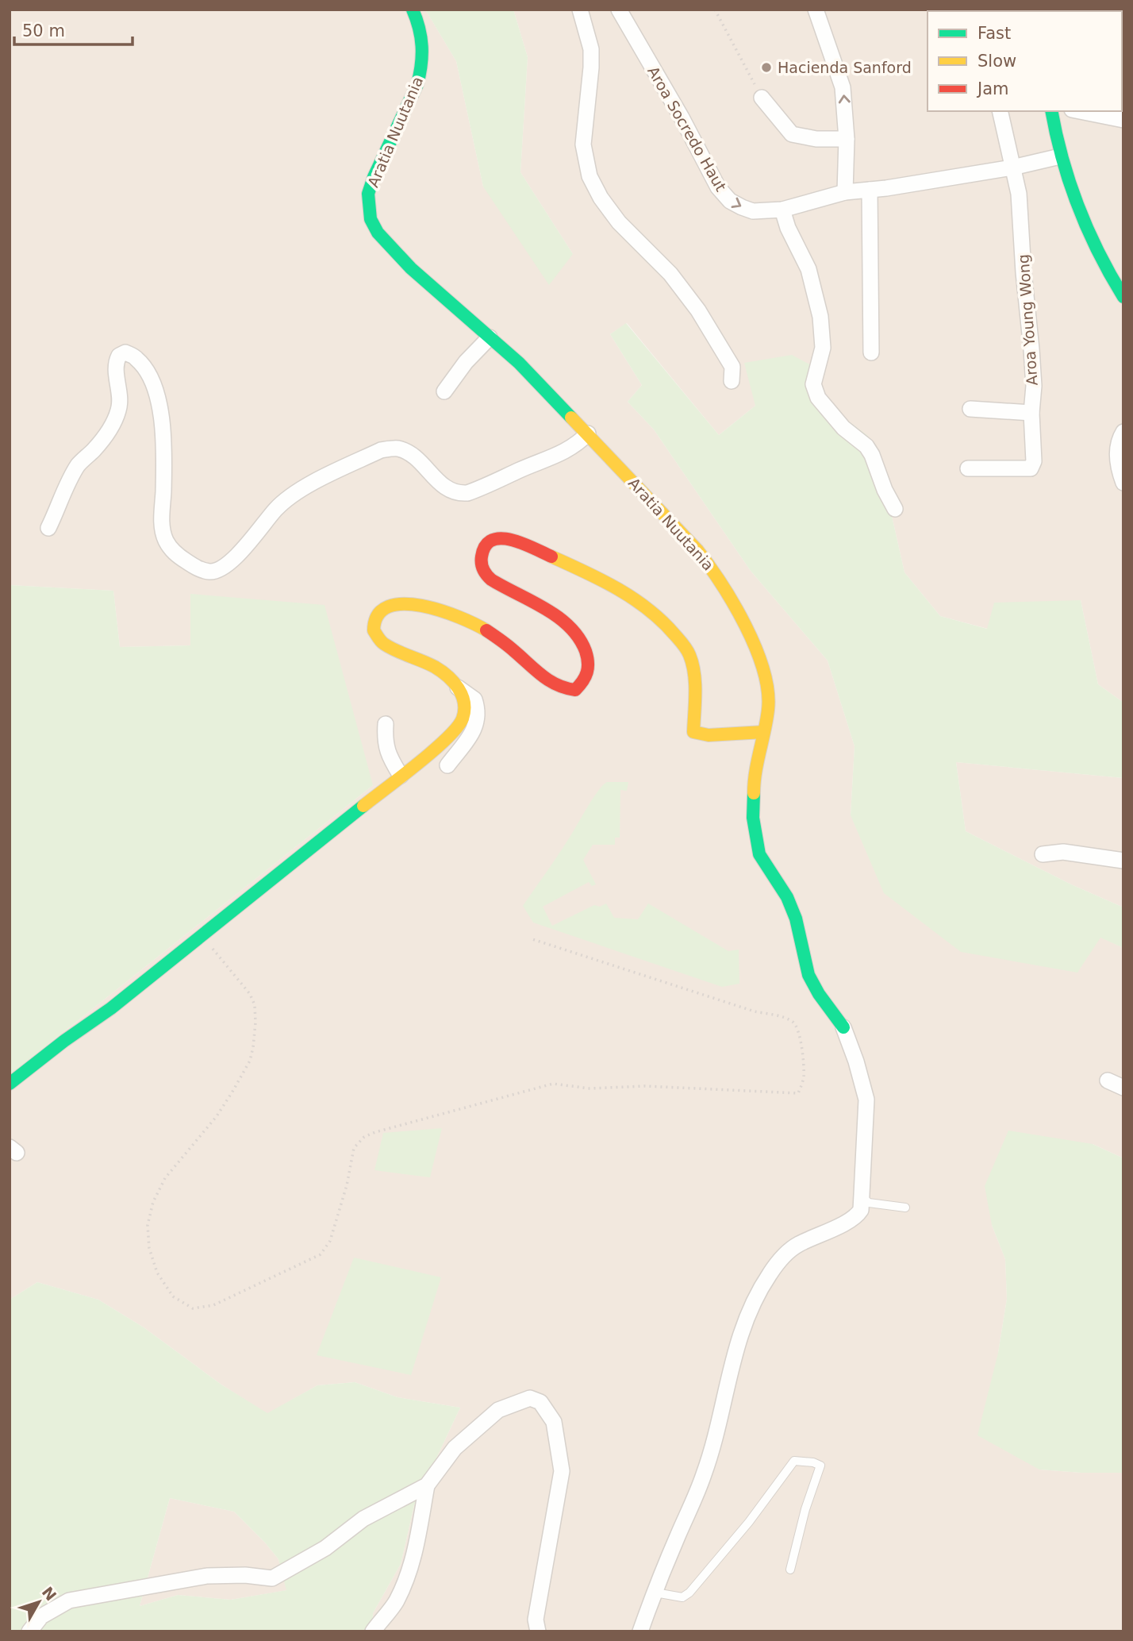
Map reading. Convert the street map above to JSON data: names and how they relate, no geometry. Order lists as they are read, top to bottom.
{
  "streets": {
    "street": ["Aroa Socredo Haut", "Aratia Nuutania", "Aroa Young Wong"]
  },
  "crossings": [
    ["Aroa Socredo Haut", "Aroa Young Wong"]
  ],
  "places": ["Hacienda Sanford"],
  "legend": ["Fast", "Slow", "Jam"],
  "scale_bar": "50 m",
  "north": "top right"
}
